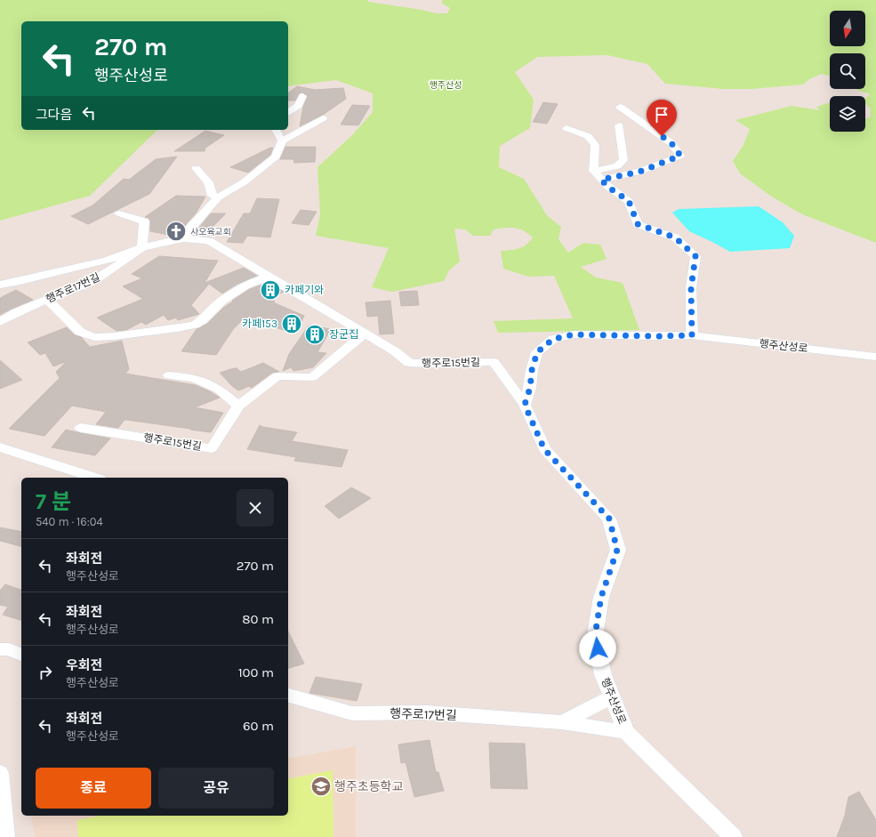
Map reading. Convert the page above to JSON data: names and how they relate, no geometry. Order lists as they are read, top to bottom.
{
  "streets": {
    "street": ["행주로17번길", "행주산성로", "행주로15번길"]
  },
  "crossings": [
    ["행주로17번길", "행주산성로"],
    ["행주로17번길", "행주로15번길"],
    ["행주산성로", "행주로15번길"]
  ],
  "parks": ["행주산성"],
  "places": {
    "church": ["사오육교회"],
    "building": ["카페기와", "카페153", "장군집"],
    "school or university": ["행주초등학교"]
  },
  "north": "bottom",
  "page": {
    "turn": ["270 m", "행주산성로"],
    "then": "그다음",
    "heading": ["7 분", "540 m · 16:04"],
    "list": [
      {
        "name": "좌회전",
        "note": "행주산성로",
        "value": "270 m"
      },
      {
        "name": "좌회전",
        "note": "행주산성로",
        "value": "80 m"
      },
      {
        "name": "우회전",
        "note": "행주산성로",
        "value": "100 m"
      },
      {
        "name": "좌회전",
        "note": "행주산성로",
        "value": "60 m"
      }
    ],
    "buttons": ["종료", "공유"]
  }
}
